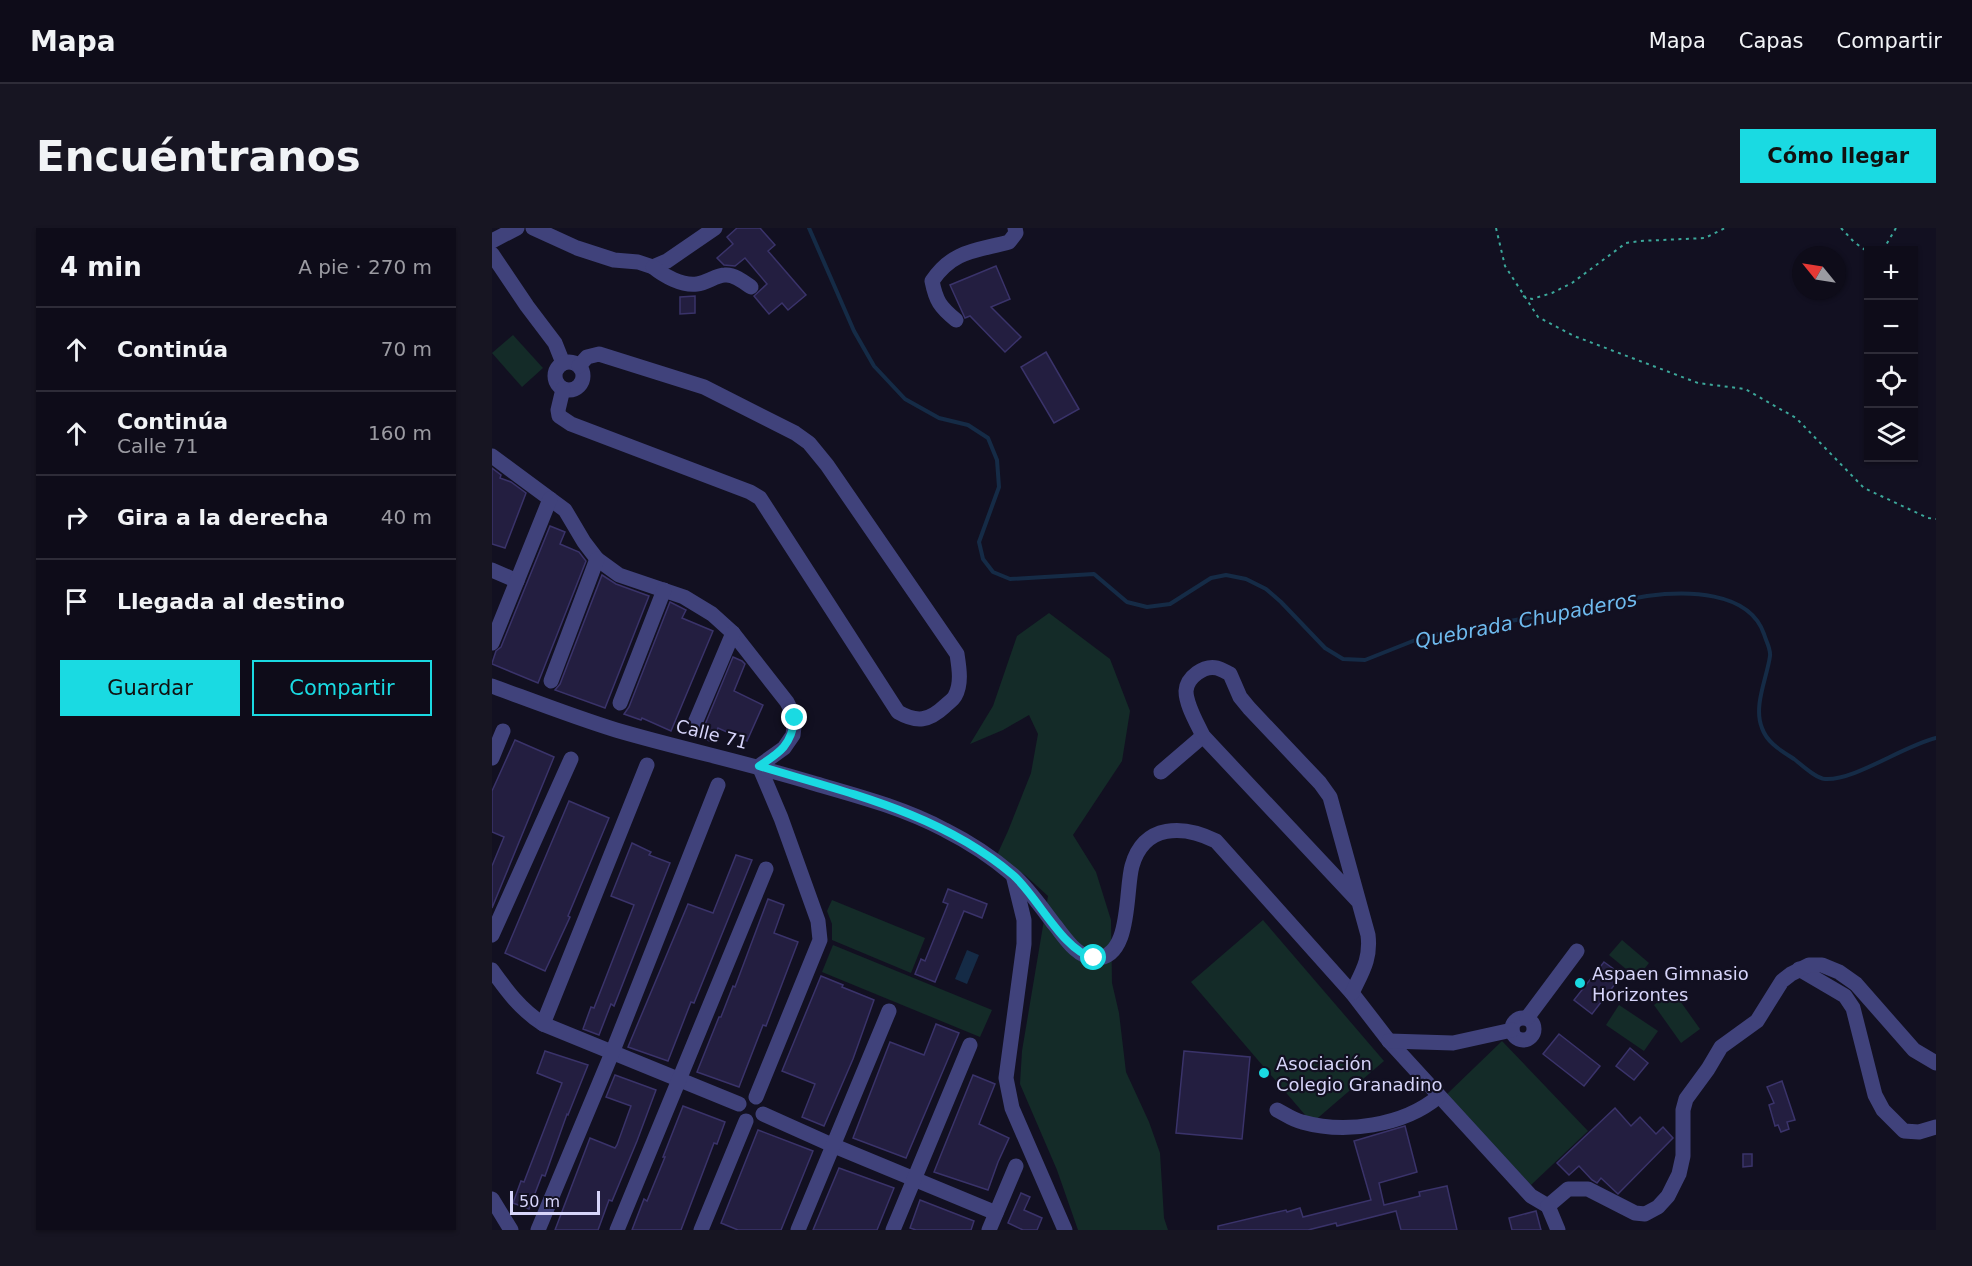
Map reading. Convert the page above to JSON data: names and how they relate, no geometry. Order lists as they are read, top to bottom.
{
  "streets": {
    "street": ["Calle 71"]
  },
  "water": ["Quebrada Chupaderos"],
  "places": ["Aspaen Gimnasio Horizontes", "Asociación Colegio Granadino"],
  "scale_bar": "50 m",
  "north": "top left",
  "page": {
    "header": "Mapa",
    "nav": ["Mapa", "Capas", "Compartir"],
    "buttons": [
      "Cómo llegar",
      ["Guardar", "Compartir"]
    ],
    "title": "Encuéntranos",
    "heading": ["4 min", "A pie · 270 m"],
    "map_buttons": ["+", "−"],
    "list": [
      ["Continúa", "70 m"],
      ["Continúa", "Calle 71", "160 m"],
      ["Gira a la derecha", "40 m"],
      "Llegada al destino"
    ],
    "scale": "50 m"
  }
}
